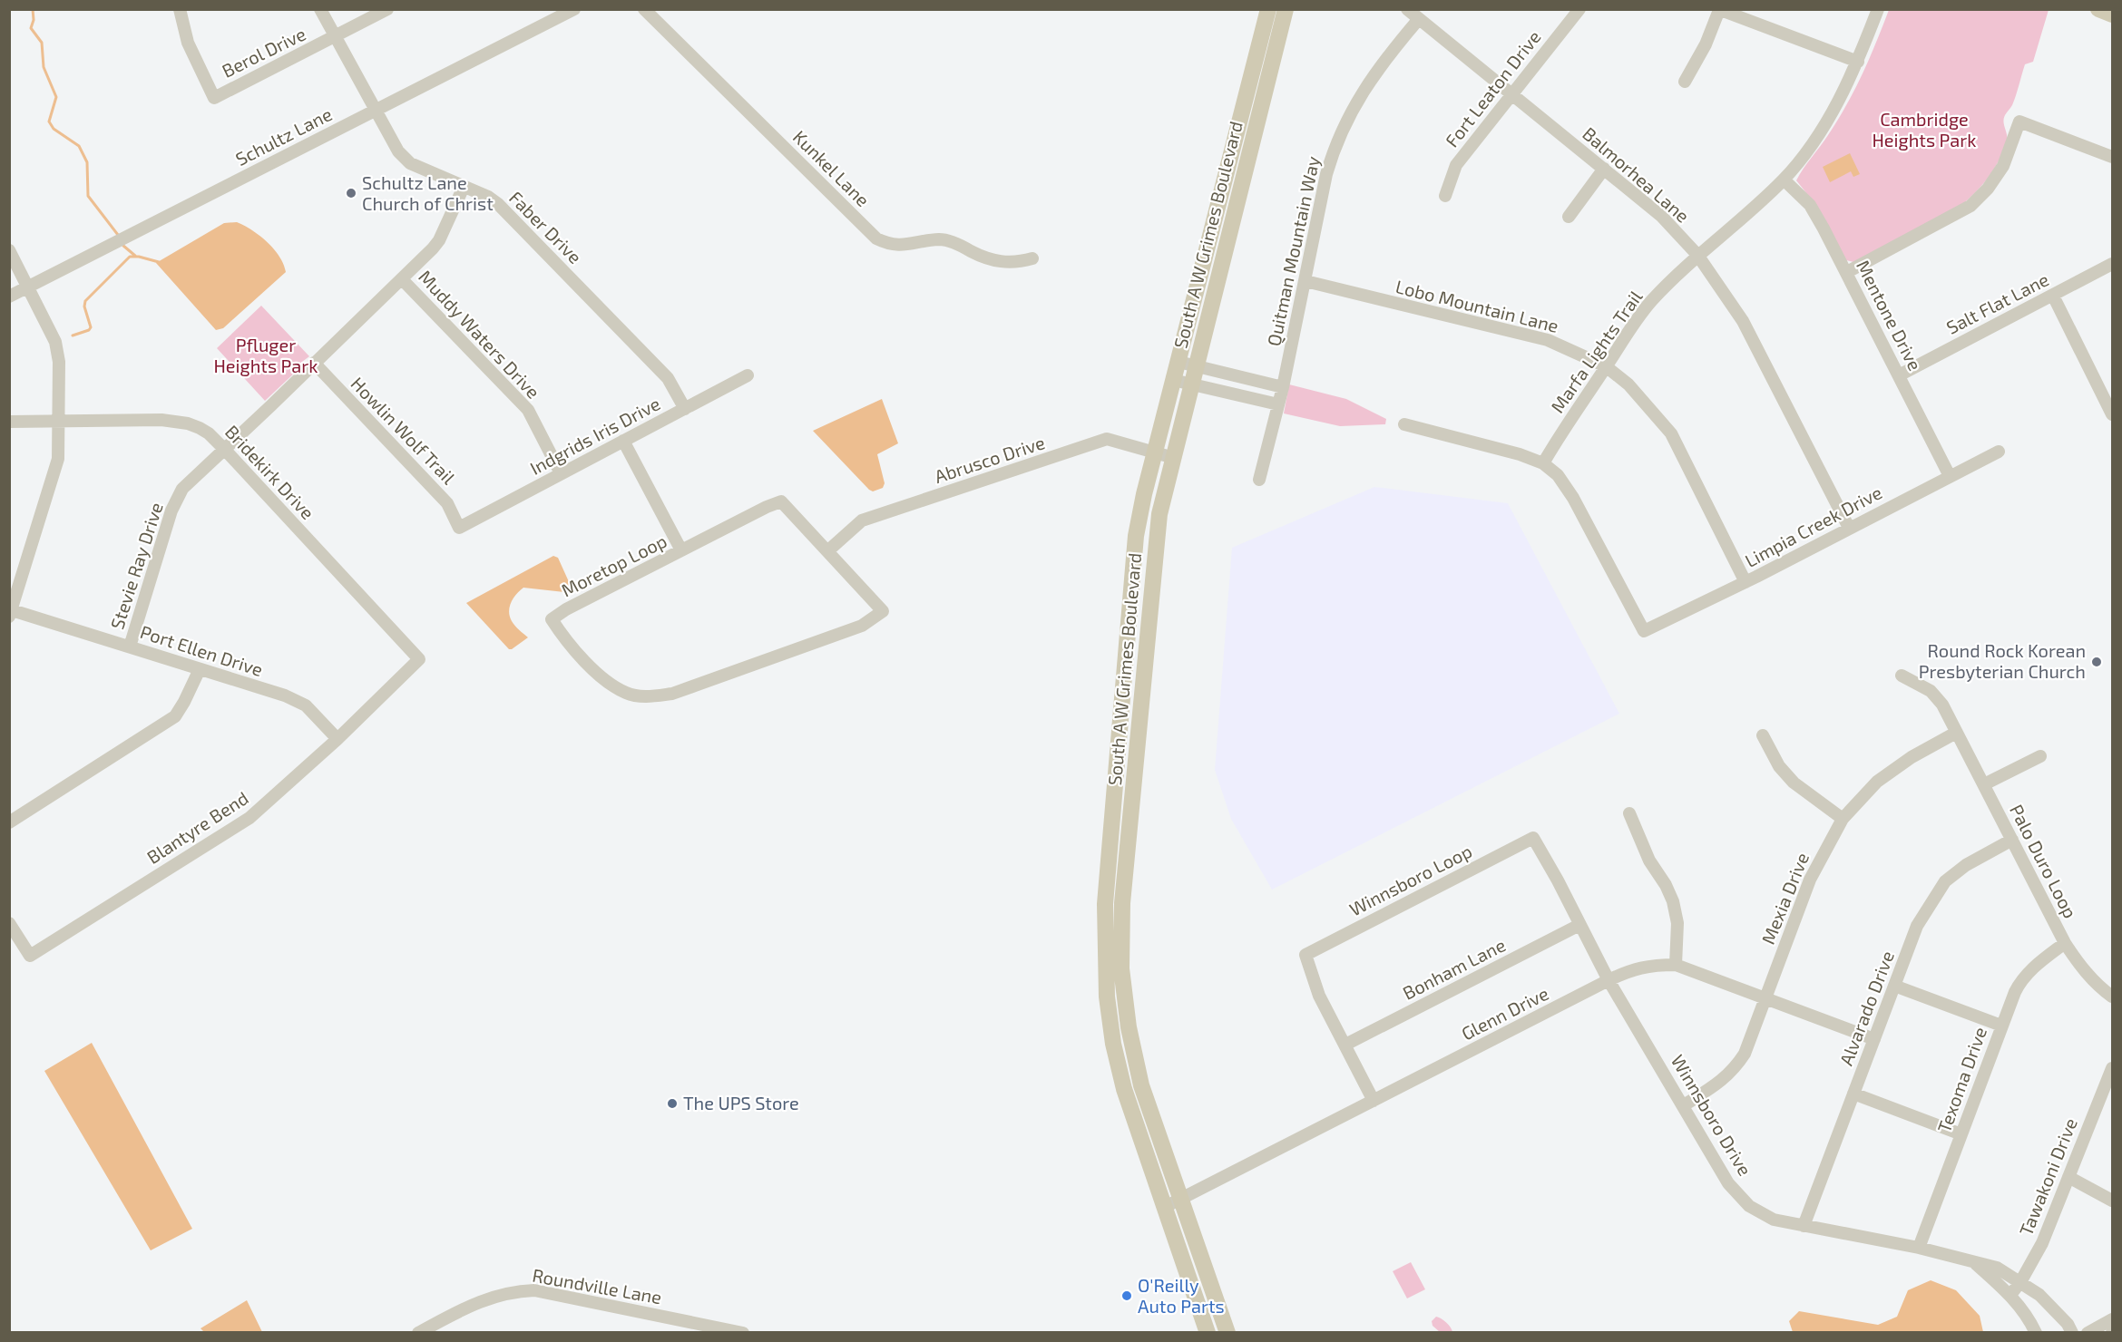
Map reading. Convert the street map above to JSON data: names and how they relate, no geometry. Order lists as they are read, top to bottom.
{
  "streets": {
    "main road": ["South A W Grimes Boulevard"],
    "street": [
      "Berol Drive",
      "Fort Leaton Drive",
      "Schultz Lane",
      "Kunkel Lane",
      "Balmorhea Lane",
      "Faber Drive",
      "Quitman Mountain Way",
      "Salt Flat Lane",
      "Lobo Mountain Lane",
      "Mentone Drive",
      "Muddy Waters Drive",
      "Marfa Lights Trail",
      "Howlin Wolf Trail",
      "Indgrids Iris Drive",
      "Abrusco Drive",
      "Bridekirk Drive",
      "Limpia Creek Drive",
      "Stevie Ray Drive",
      "Moretop Loop",
      "Port Ellen Drive",
      "Blantyre Bend",
      "Palo Duro Loop",
      "Winnsboro Loop",
      "Mexia Drive",
      "Bonham Lane",
      "Alvarado Drive",
      "Glenn Drive",
      "Texoma Drive",
      "Winnsboro Drive",
      "Tawakoni Drive",
      "Roundville Lane"
    ]
  },
  "crossings": [
    ["Berol Drive", "Faber Drive"],
    ["Fort Leaton Drive", "Balmorhea Lane"],
    ["Schultz Lane", "Faber Drive"],
    ["Balmorhea Lane", "Quitman Mountain Way"],
    ["Balmorhea Lane", "Marfa Lights Trail"],
    ["Balmorhea Lane", "Limpia Creek Drive"],
    ["Faber Drive", "Indgrids Iris Drive"],
    ["Faber Drive", "Stevie Ray Drive"],
    ["South A W Grimes Boulevard", "Abrusco Drive"],
    ["South A W Grimes Boulevard", "Glenn Drive"],
    ["Quitman Mountain Way", "Lobo Mountain Lane"],
    ["Salt Flat Lane", "Mentone Drive"],
    ["Lobo Mountain Lane", "Marfa Lights Trail"],
    ["Lobo Mountain Lane", "Limpia Creek Drive"],
    ["Mentone Drive", "Marfa Lights Trail"],
    ["Mentone Drive", "Limpia Creek Drive"],
    ["Muddy Waters Drive", "Indgrids Iris Drive"],
    ["Muddy Waters Drive", "Stevie Ray Drive"],
    ["Marfa Lights Trail", "Limpia Creek Drive"],
    ["Howlin Wolf Trail", "Indgrids Iris Drive"],
    ["Howlin Wolf Trail", "Stevie Ray Drive"],
    ["Abrusco Drive", "Moretop Loop"],
    ["Bridekirk Drive", "Stevie Ray Drive"],
    ["Bridekirk Drive", "Blantyre Bend"],
    ["Stevie Ray Drive", "Port Ellen Drive"],
    ["Port Ellen Drive", "Blantyre Bend"],
    ["Palo Duro Loop", "Mexia Drive"],
    ["Palo Duro Loop", "Alvarado Drive"],
    ["Palo Duro Loop", "Texoma Drive"],
    ["Winnsboro Loop", "Bonham Lane"],
    ["Winnsboro Loop", "Glenn Drive"],
    ["Winnsboro Loop", "Winnsboro Drive"],
    ["Mexia Drive", "Glenn Drive"],
    ["Mexia Drive", "Winnsboro Drive"],
    ["Alvarado Drive", "Glenn Drive"],
    ["Alvarado Drive", "Winnsboro Drive"],
    ["Glenn Drive", "Winnsboro Drive"],
    ["Texoma Drive", "Winnsboro Drive"],
    ["Winnsboro Drive", "Tawakoni Drive"]
  ],
  "parks": ["Cambridge Heights Park", "Pfluger Heights Park"],
  "places": [
    "Schultz Lane Church of Christ",
    "Round Rock Korean Presbyterian Church",
    "The UPS Store",
    "O'Reilly Auto Parts"
  ]
}
